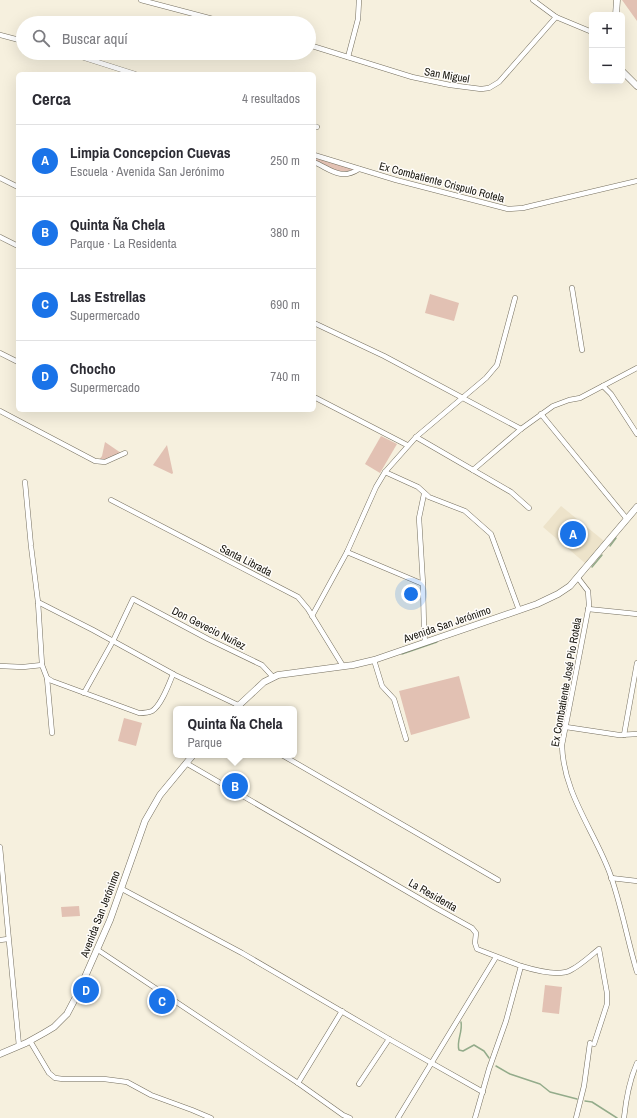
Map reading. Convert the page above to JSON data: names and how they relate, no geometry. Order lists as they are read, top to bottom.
{
  "streets": {
    "street": [
      "San Miguel",
      "Ex Combatiente Crispulo Rotela",
      "Santa Librada",
      "Avenida San Jerónimo",
      "Don Gevecio Nuñez",
      "Ex Combatiente José Pio Rotela",
      "La Residenta"
    ]
  },
  "crossings": [
    ["Santa Librada", "Avenida San Jerónimo"],
    ["Avenida San Jerónimo", "Don Gevecio Nuñez"],
    ["Avenida San Jerónimo", "Ex Combatiente José Pio Rotela"],
    ["Avenida San Jerónimo", "La Residenta"]
  ],
  "page": {
    "map_buttons": ["+", "−"],
    "search": "Buscar aquí",
    "heading": ["Cerca", "4 resultados"],
    "list": [
      {
        "mark": "A",
        "name": "Limpia Concepcion Cuevas",
        "note": "Escuela · Avenida San Jerónimo",
        "value": "250 m"
      },
      {
        "mark": "B",
        "name": "Quinta Ña Chela",
        "note": "Parque · La Residenta",
        "value": "380 m"
      },
      {
        "mark": "C",
        "name": "Las Estrellas",
        "note": "Supermercado",
        "value": "690 m"
      },
      {
        "mark": "D",
        "name": "Chocho",
        "note": "Supermercado",
        "value": "740 m"
      }
    ],
    "pins": [
      "A",
      "B",
      "D",
      "C"
    ],
    "popup": ["Quinta Ña Chela", "Parque"]
  }
}
